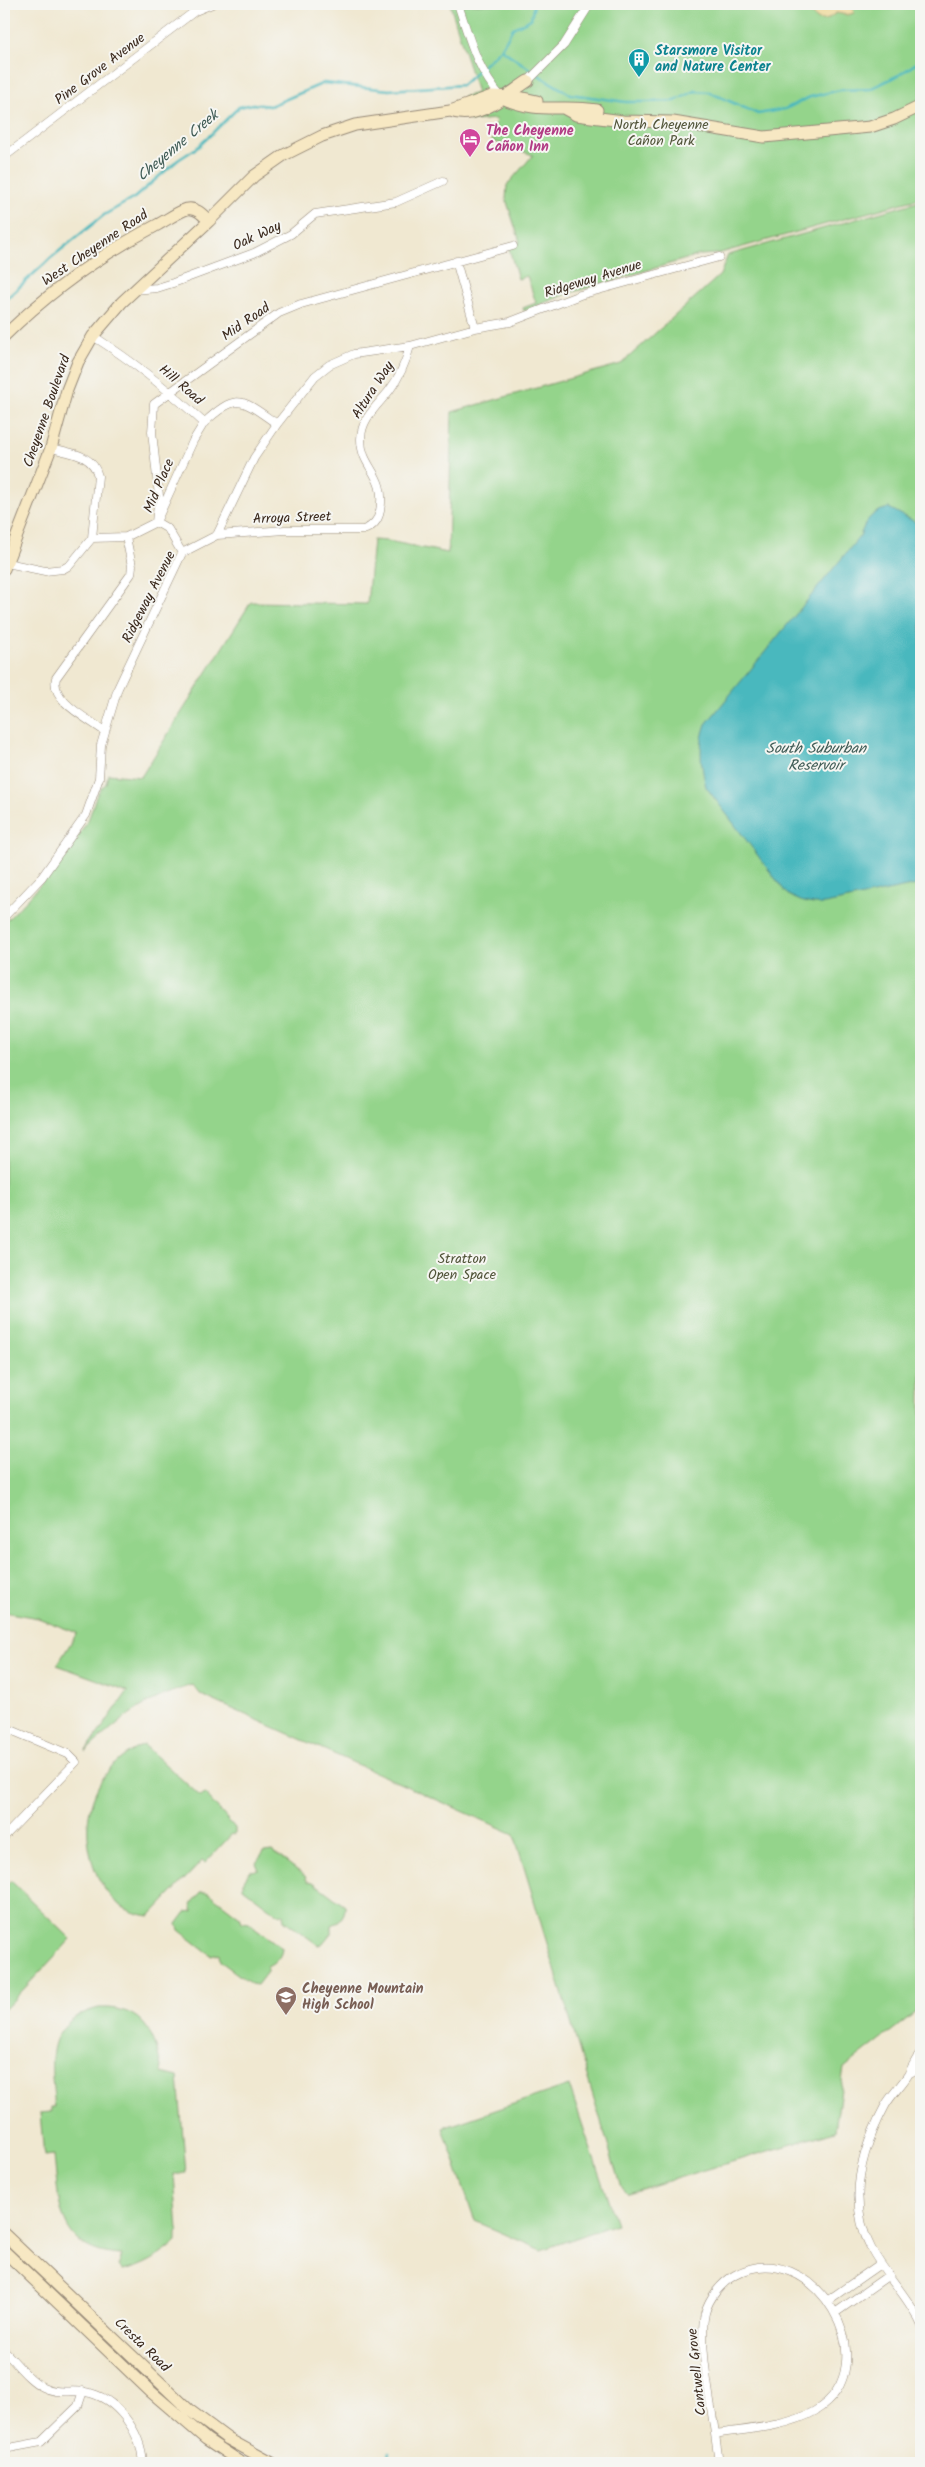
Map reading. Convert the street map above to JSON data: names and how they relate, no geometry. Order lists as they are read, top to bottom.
{
  "streets": {
    "street": [
      "Pine Grove Avenue",
      "Oak Way",
      "West Cheyenne Road",
      "Ridgeway Avenue",
      "Mid Road",
      "Hill Road",
      "Altura Way",
      "Cheyenne Boulevard",
      "Mid Place",
      "Arroya Street",
      "Cresta Road",
      "Cantwell Grove"
    ]
  },
  "crossings": [
    ["Oak Way", "Cheyenne Boulevard"],
    ["West Cheyenne Road", "Cheyenne Boulevard"],
    ["Ridgeway Avenue", "Hill Road"],
    ["Ridgeway Avenue", "Altura Way"],
    ["Ridgeway Avenue", "Mid Place"],
    ["Ridgeway Avenue", "Arroya Street"],
    ["Mid Road", "Hill Road"],
    ["Mid Road", "Mid Place"],
    ["Hill Road", "Cheyenne Boulevard"],
    ["Hill Road", "Mid Place"],
    ["Altura Way", "Arroya Street"]
  ],
  "water": ["Cheyenne Creek", "South Suburban Reservoir"],
  "parks": ["North Cheyenne Cañon Park", "Stratton Open Space"],
  "places": {
    "building": ["Starsmore Visitor and Nature Center"],
    "hotel": ["The Cheyenne Cañon Inn"],
    "school or university": ["Cheyenne Mountain High School"]
  }
}
